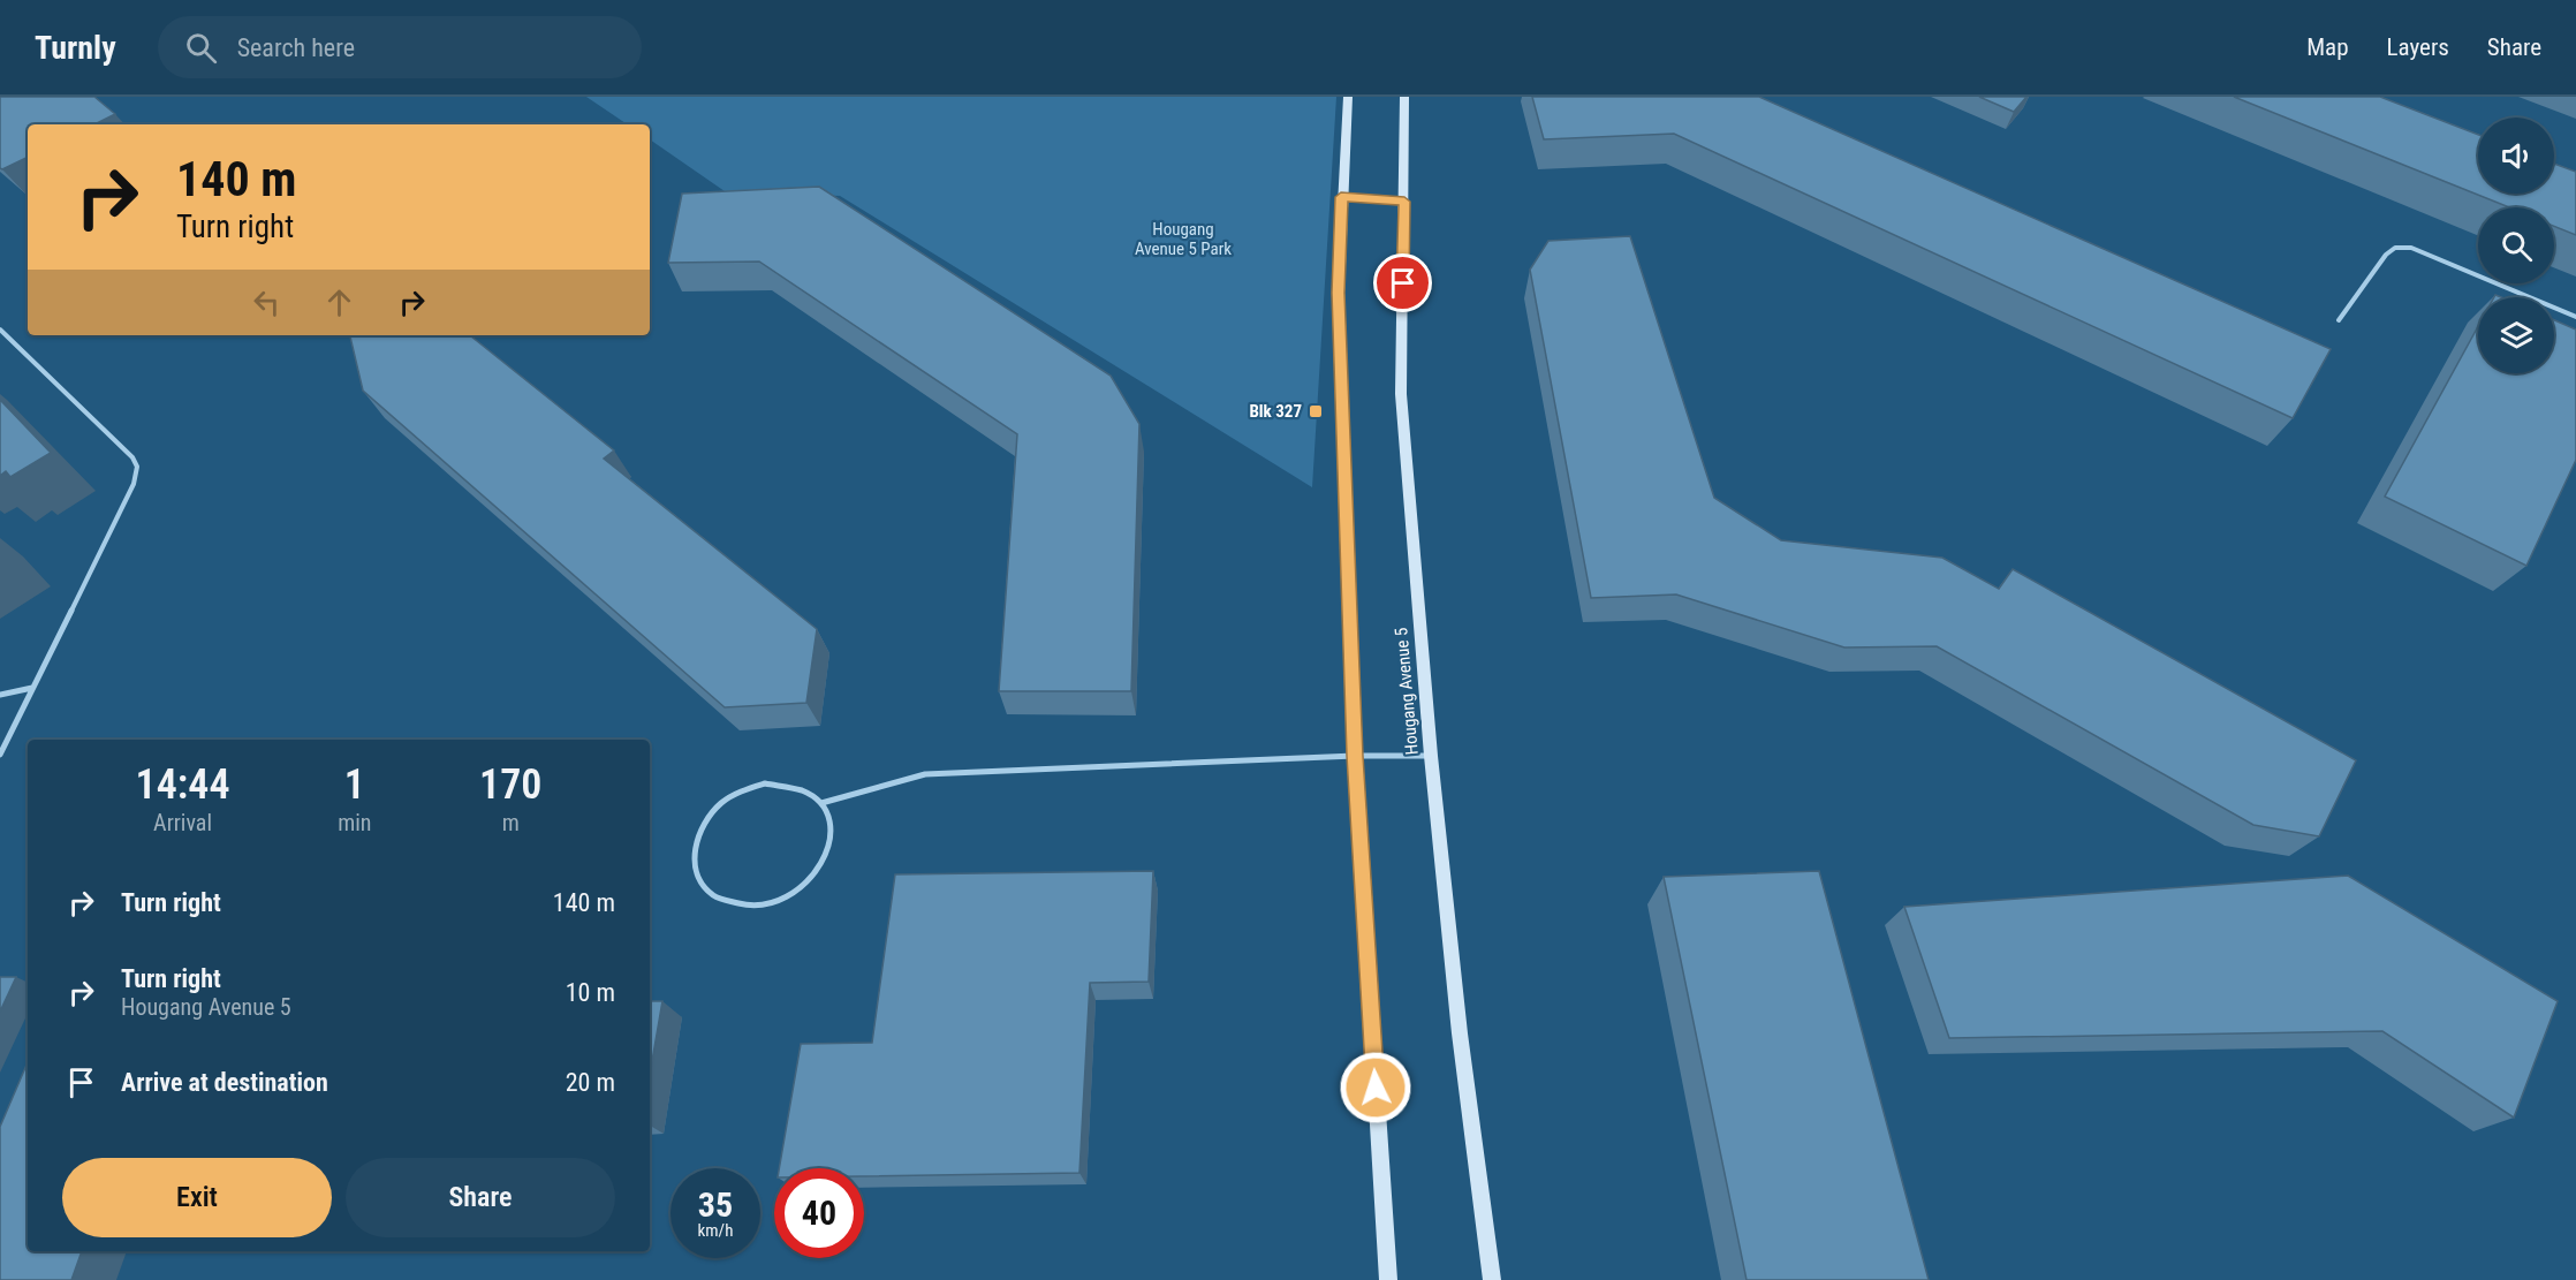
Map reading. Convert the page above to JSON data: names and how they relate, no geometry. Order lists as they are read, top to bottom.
{
  "streets": {
    "street": ["Hougang Avenue 5"]
  },
  "parks": ["Hougang Avenue 5 Park"],
  "places": {
    "transit": ["Blk 327"]
  },
  "page": {
    "header": "Turnly",
    "search": "Search here",
    "nav": ["Map", "Layers", "Share"],
    "turn": ["140 m", "Turn right"],
    "eta": [
      "14:44",
      "Arrival",
      "1",
      "min",
      "170",
      "m"
    ],
    "list": [
      {
        "name": "Turn right",
        "value": "140 m"
      },
      {
        "name": "Turn right",
        "note": "Hougang Avenue 5",
        "value": "10 m"
      },
      {
        "name": "Arrive at destination",
        "value": "20 m"
      }
    ],
    "buttons": ["Exit", "Share"],
    "speed": "35 km/h",
    "limit": "40"
  }
}
